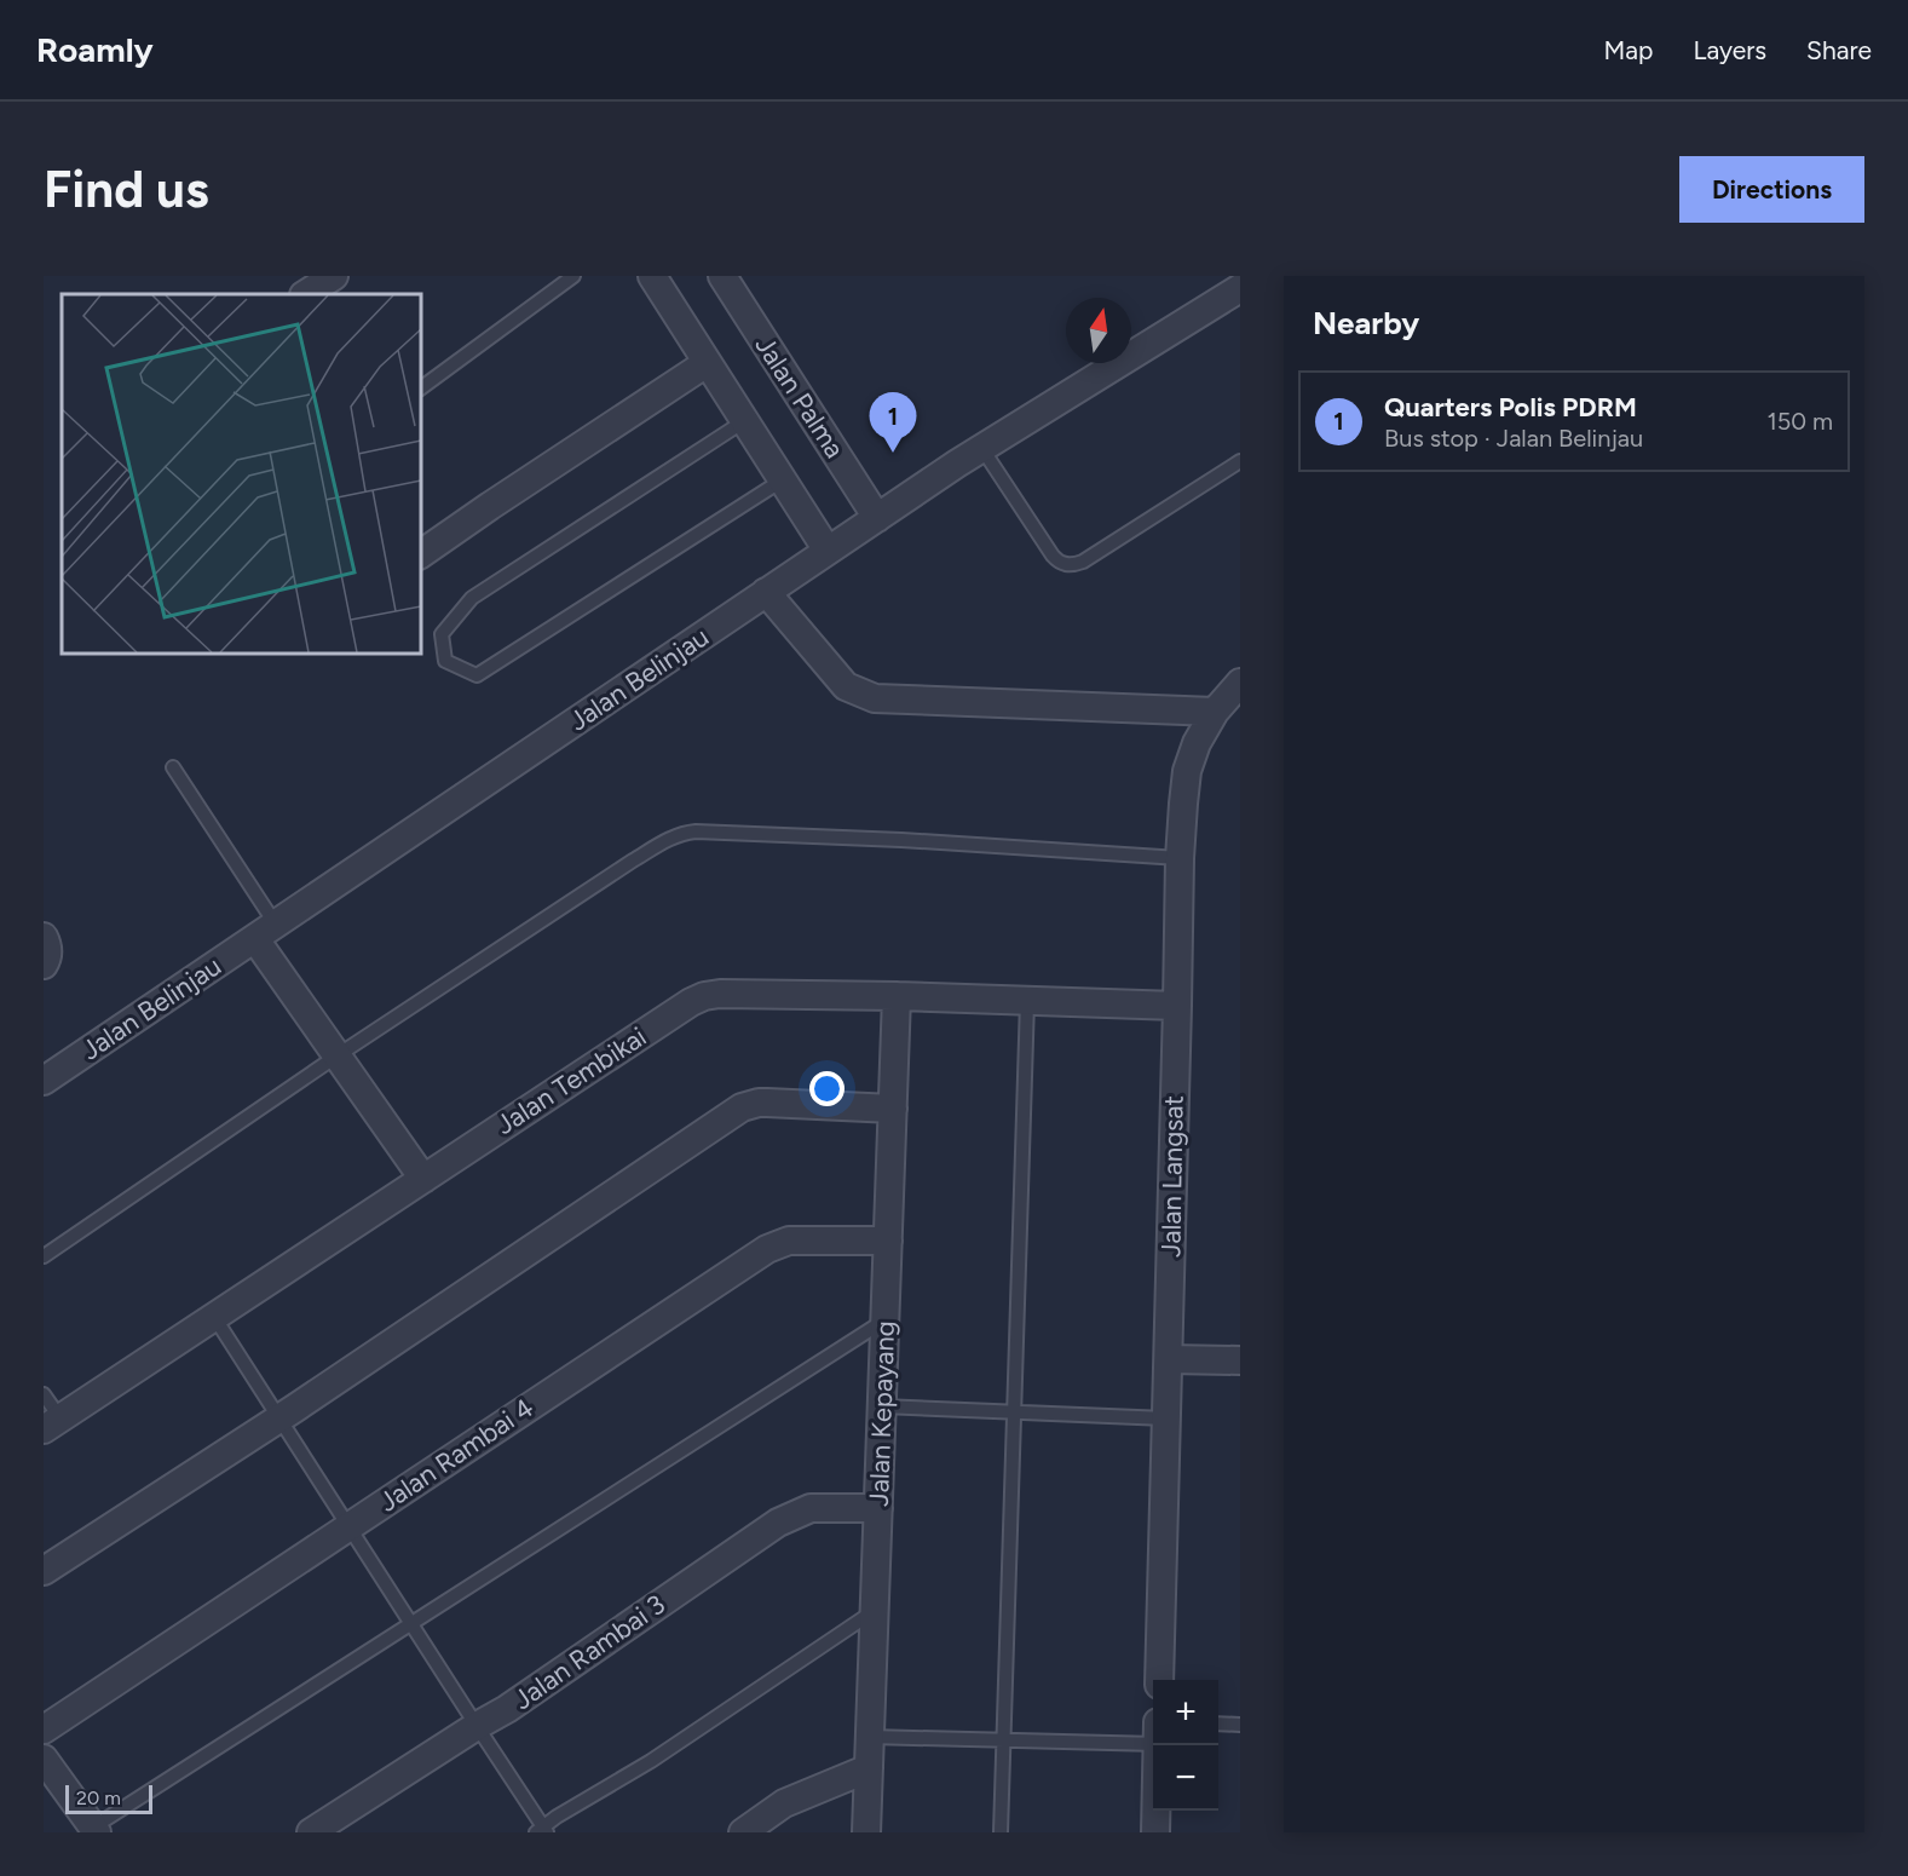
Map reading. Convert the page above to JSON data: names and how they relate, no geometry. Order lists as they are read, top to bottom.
{
  "streets": {
    "street": [
      "Jalan Palma",
      "Jalan Belinjau",
      "Jalan Tembikai",
      "Jalan Langsat",
      "Jalan Kepayang",
      "Jalan Rambai 4",
      "Jalan Rambai 3"
    ]
  },
  "crossings": [
    ["Jalan Palma", "Jalan Belinjau"],
    ["Jalan Tembikai", "Jalan Langsat"],
    ["Jalan Tembikai", "Jalan Kepayang"],
    ["Jalan Kepayang", "Jalan Rambai 4"],
    ["Jalan Kepayang", "Jalan Rambai 3"]
  ],
  "scale_bar": "20 m",
  "north": "top",
  "page": {
    "header": "Roamly",
    "nav": ["Map", "Layers", "Share"],
    "buttons": "Directions",
    "title": "Find us",
    "heading": "Nearby",
    "list": [
      {
        "mark": "1",
        "name": "Quarters Polis PDRM",
        "note": "Bus stop · Jalan Belinjau",
        "value": "150 m"
      }
    ],
    "pins": "1",
    "map_buttons": ["+", "−"],
    "scale": "20 m"
  }
}
